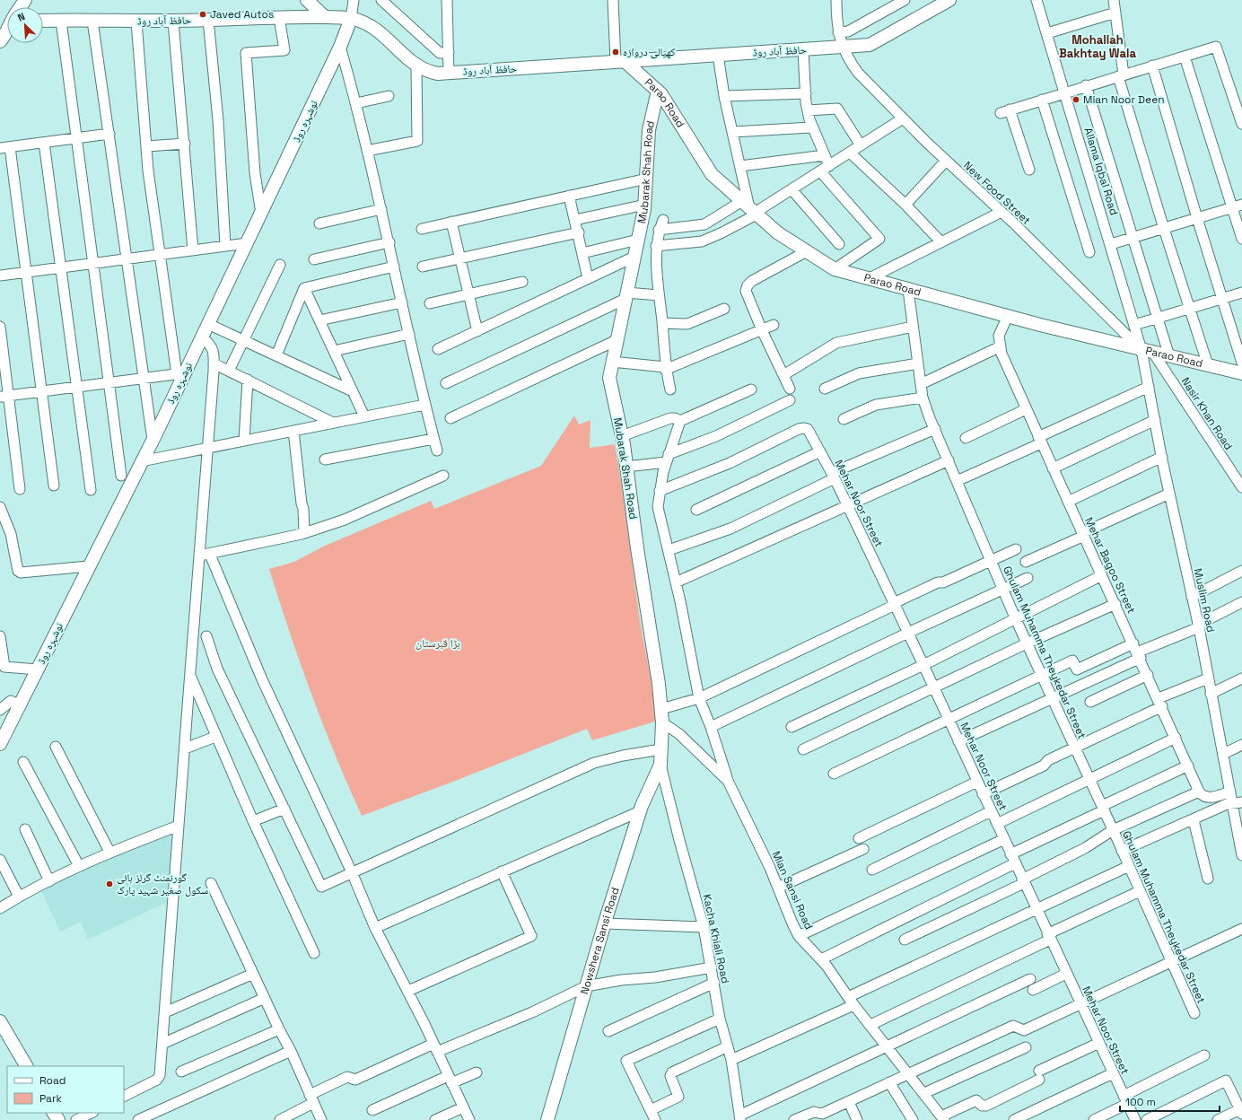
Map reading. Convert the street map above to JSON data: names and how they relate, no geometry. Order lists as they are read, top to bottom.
{
  "streets": {
    "main road": [
      "حافظ آباد روڈ",
      "Parao Road",
      "نوشہرہ روڈ",
      "Mubarak Shah Road",
      "Nowshera Sansi Road"
    ],
    "street": [
      "Allama Iqbal Road",
      "New Food Street",
      "Nasir Khan Road",
      "Mehar Noor Street",
      "Mehar Bagoo Street",
      "Muslim Road",
      "Ghulam Muhamma Theykedar Street",
      "Mian Sansi Road",
      "Kacha Khiali Road"
    ]
  },
  "crossings": [
    ["حافظ آباد روڈ", "Parao Road"],
    ["حافظ آباد روڈ", "نوشہرہ روڈ"],
    ["حافظ آباد روڈ", "New Food Street"],
    ["Parao Road", "Allama Iqbal Road"],
    ["Parao Road", "Mubarak Shah Road"],
    ["Parao Road", "New Food Street"],
    ["Parao Road", "Nasir Khan Road"],
    ["Parao Road", "Mehar Bagoo Street"],
    ["Parao Road", "Muslim Road"],
    ["Parao Road", "Ghulam Muhamma Theykedar Street"],
    ["Allama Iqbal Road", "New Food Street"],
    ["Allama Iqbal Road", "Nasir Khan Road"],
    ["Allama Iqbal Road", "Muslim Road"],
    ["Mubarak Shah Road", "Mian Sansi Road"],
    ["Mubarak Shah Road", "Kacha Khiali Road"],
    ["Mubarak Shah Road", "Nowshera Sansi Road"],
    ["New Food Street", "Nasir Khan Road"],
    ["New Food Street", "Muslim Road"],
    ["Nasir Khan Road", "Muslim Road"],
    ["Kacha Khiali Road", "Nowshera Sansi Road"]
  ],
  "districts": ["Mohallah Bakhtay Wala"],
  "parks": ["بڑا قبرستان"],
  "places": [
    "Javed Autos",
    "کھیالی دروازہ",
    "Mian Noor Deen",
    "گورنمنٹ گرلز ہائی سکول صغیر شہید پارک"
  ],
  "legend": ["Road", "Park"],
  "scale_bar": "100 m",
  "north": "top left"
}
